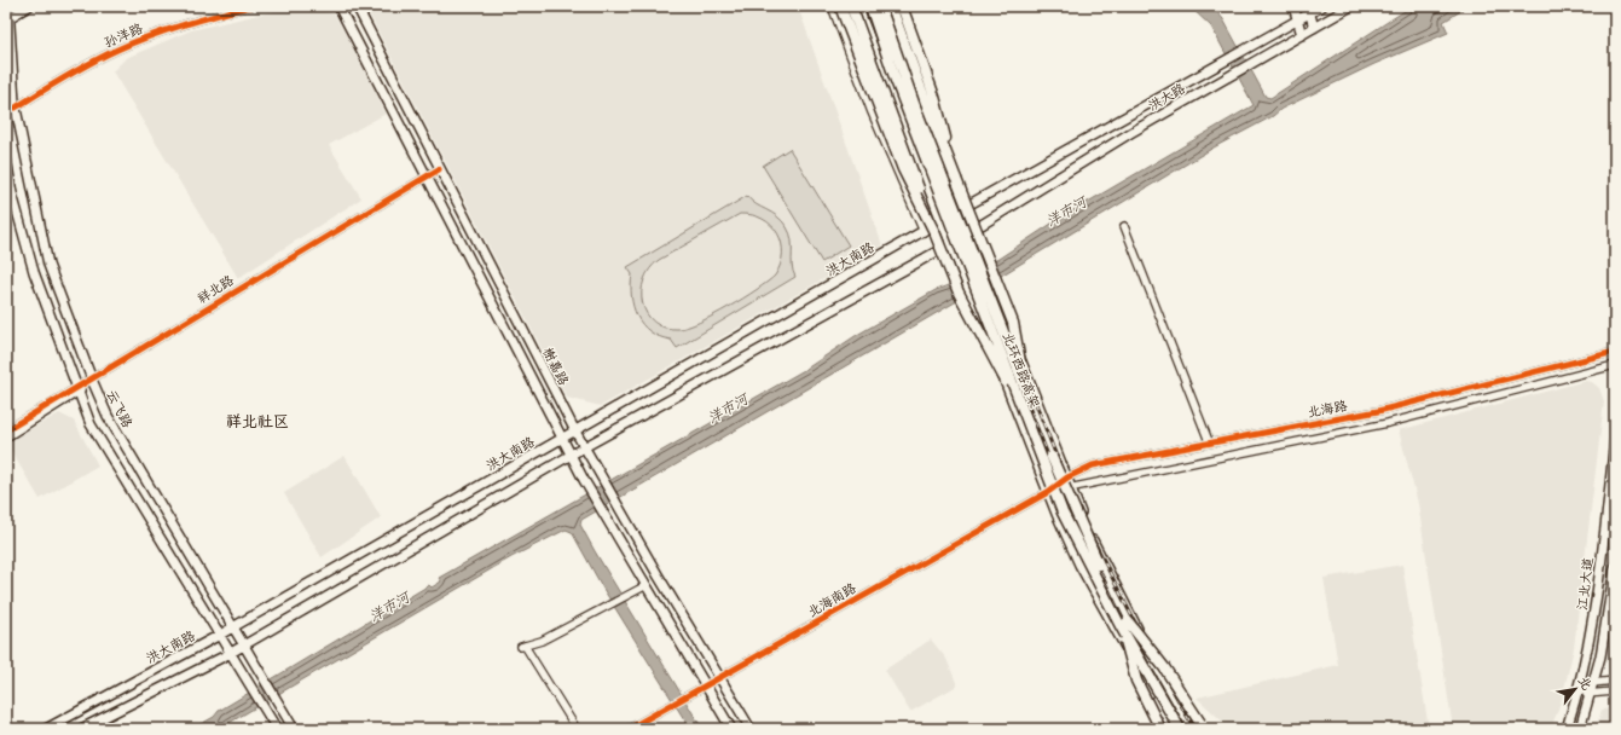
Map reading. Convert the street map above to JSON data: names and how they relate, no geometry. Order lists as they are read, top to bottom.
{
  "streets": {
    "highway": ["北环西路高架"],
    "main road": [
      "洪大路",
      "洪大南路",
      "榭嘉路",
      "云飞路",
      "江北大道"
    ],
    "street": [
      "孙洋路",
      "祥北路",
      "北海路",
      "北海南路"
    ]
  },
  "crossings": [
    ["孙洋路", "云飞路"],
    ["洪大路", "洪大南路"],
    ["洪大南路", "榭嘉路"],
    ["洪大南路", "云飞路"],
    ["祥北路", "榭嘉路"],
    ["祥北路", "云飞路"],
    ["榭嘉路", "北海南路"],
    ["北海路", "北海南路"]
  ],
  "districts": ["祥北社区"],
  "water": ["洋市河"],
  "north": "top right"
}
